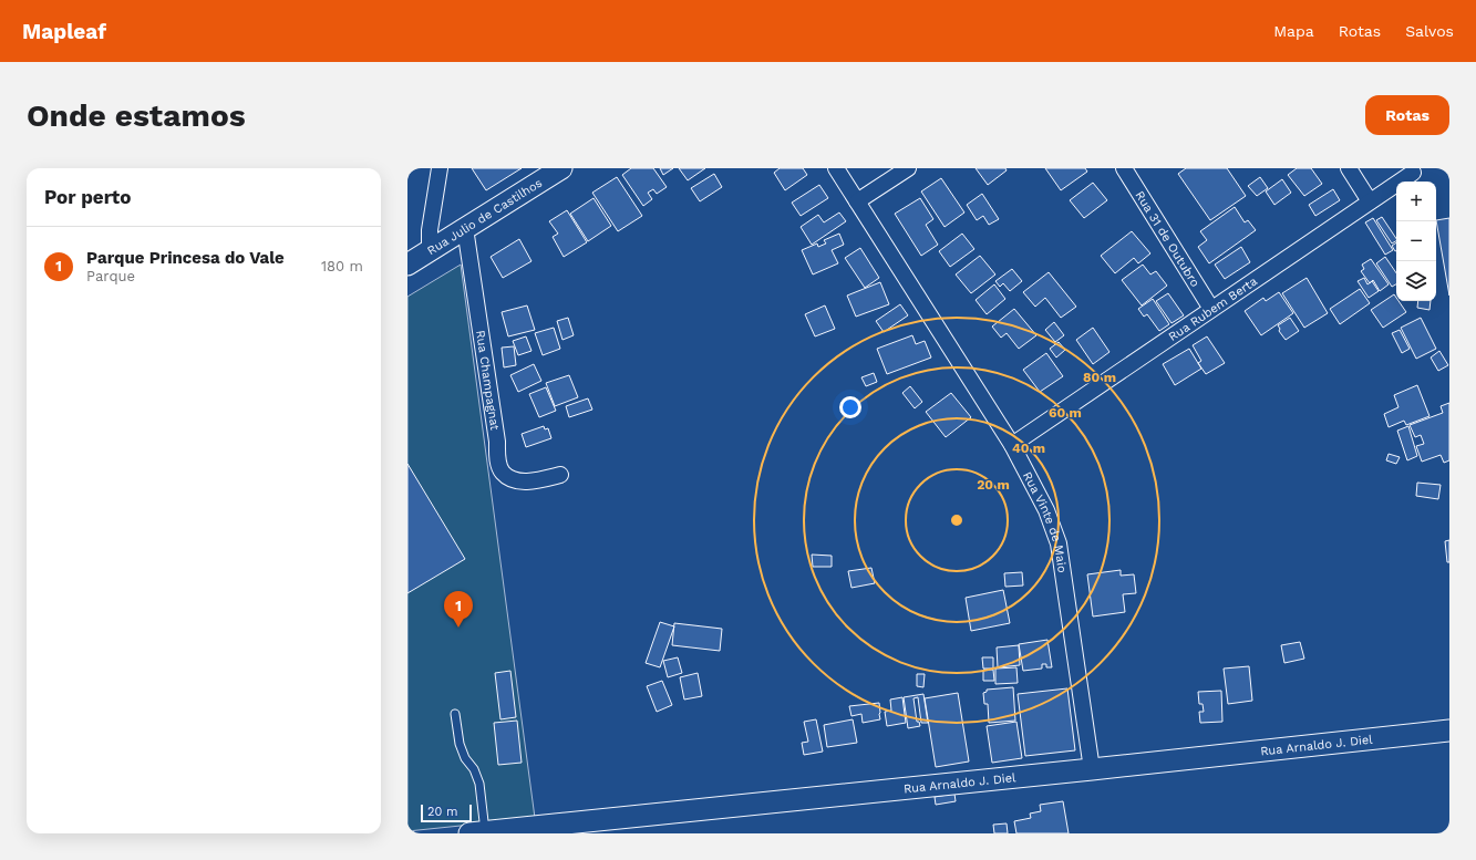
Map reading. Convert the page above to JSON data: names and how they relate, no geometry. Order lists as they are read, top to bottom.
{
  "streets": {
    "street": [
      "Rua Julio de Castilhos",
      "Rua 31 de Outubro",
      "Rua Rubem Berta",
      "Rua Champagnat",
      "Rua Vinte de Maio",
      "Rua Arnaldo J. Diel"
    ]
  },
  "crossings": [
    ["Rua Julio de Castilhos", "Rua Champagnat"],
    ["Rua 31 de Outubro", "Rua Rubem Berta"],
    ["Rua Rubem Berta", "Rua Vinte de Maio"],
    ["Rua Vinte de Maio", "Rua Arnaldo J. Diel"]
  ],
  "scale_bar": "20 m",
  "page": {
    "header": "Mapleaf",
    "nav": ["Mapa", "Rotas", "Salvos"],
    "buttons": "Rotas",
    "title": "Onde estamos",
    "heading": "Por perto",
    "map_buttons": ["+", "−"],
    "list": [
      {
        "mark": "1",
        "name": "Parque Princesa do Vale",
        "note": "Parque",
        "value": "180 m"
      }
    ],
    "pins": "1",
    "scale": "20 m"
  },
  "rings": [
    "80 m",
    "60 m",
    "40 m",
    "20 m"
  ]
}
